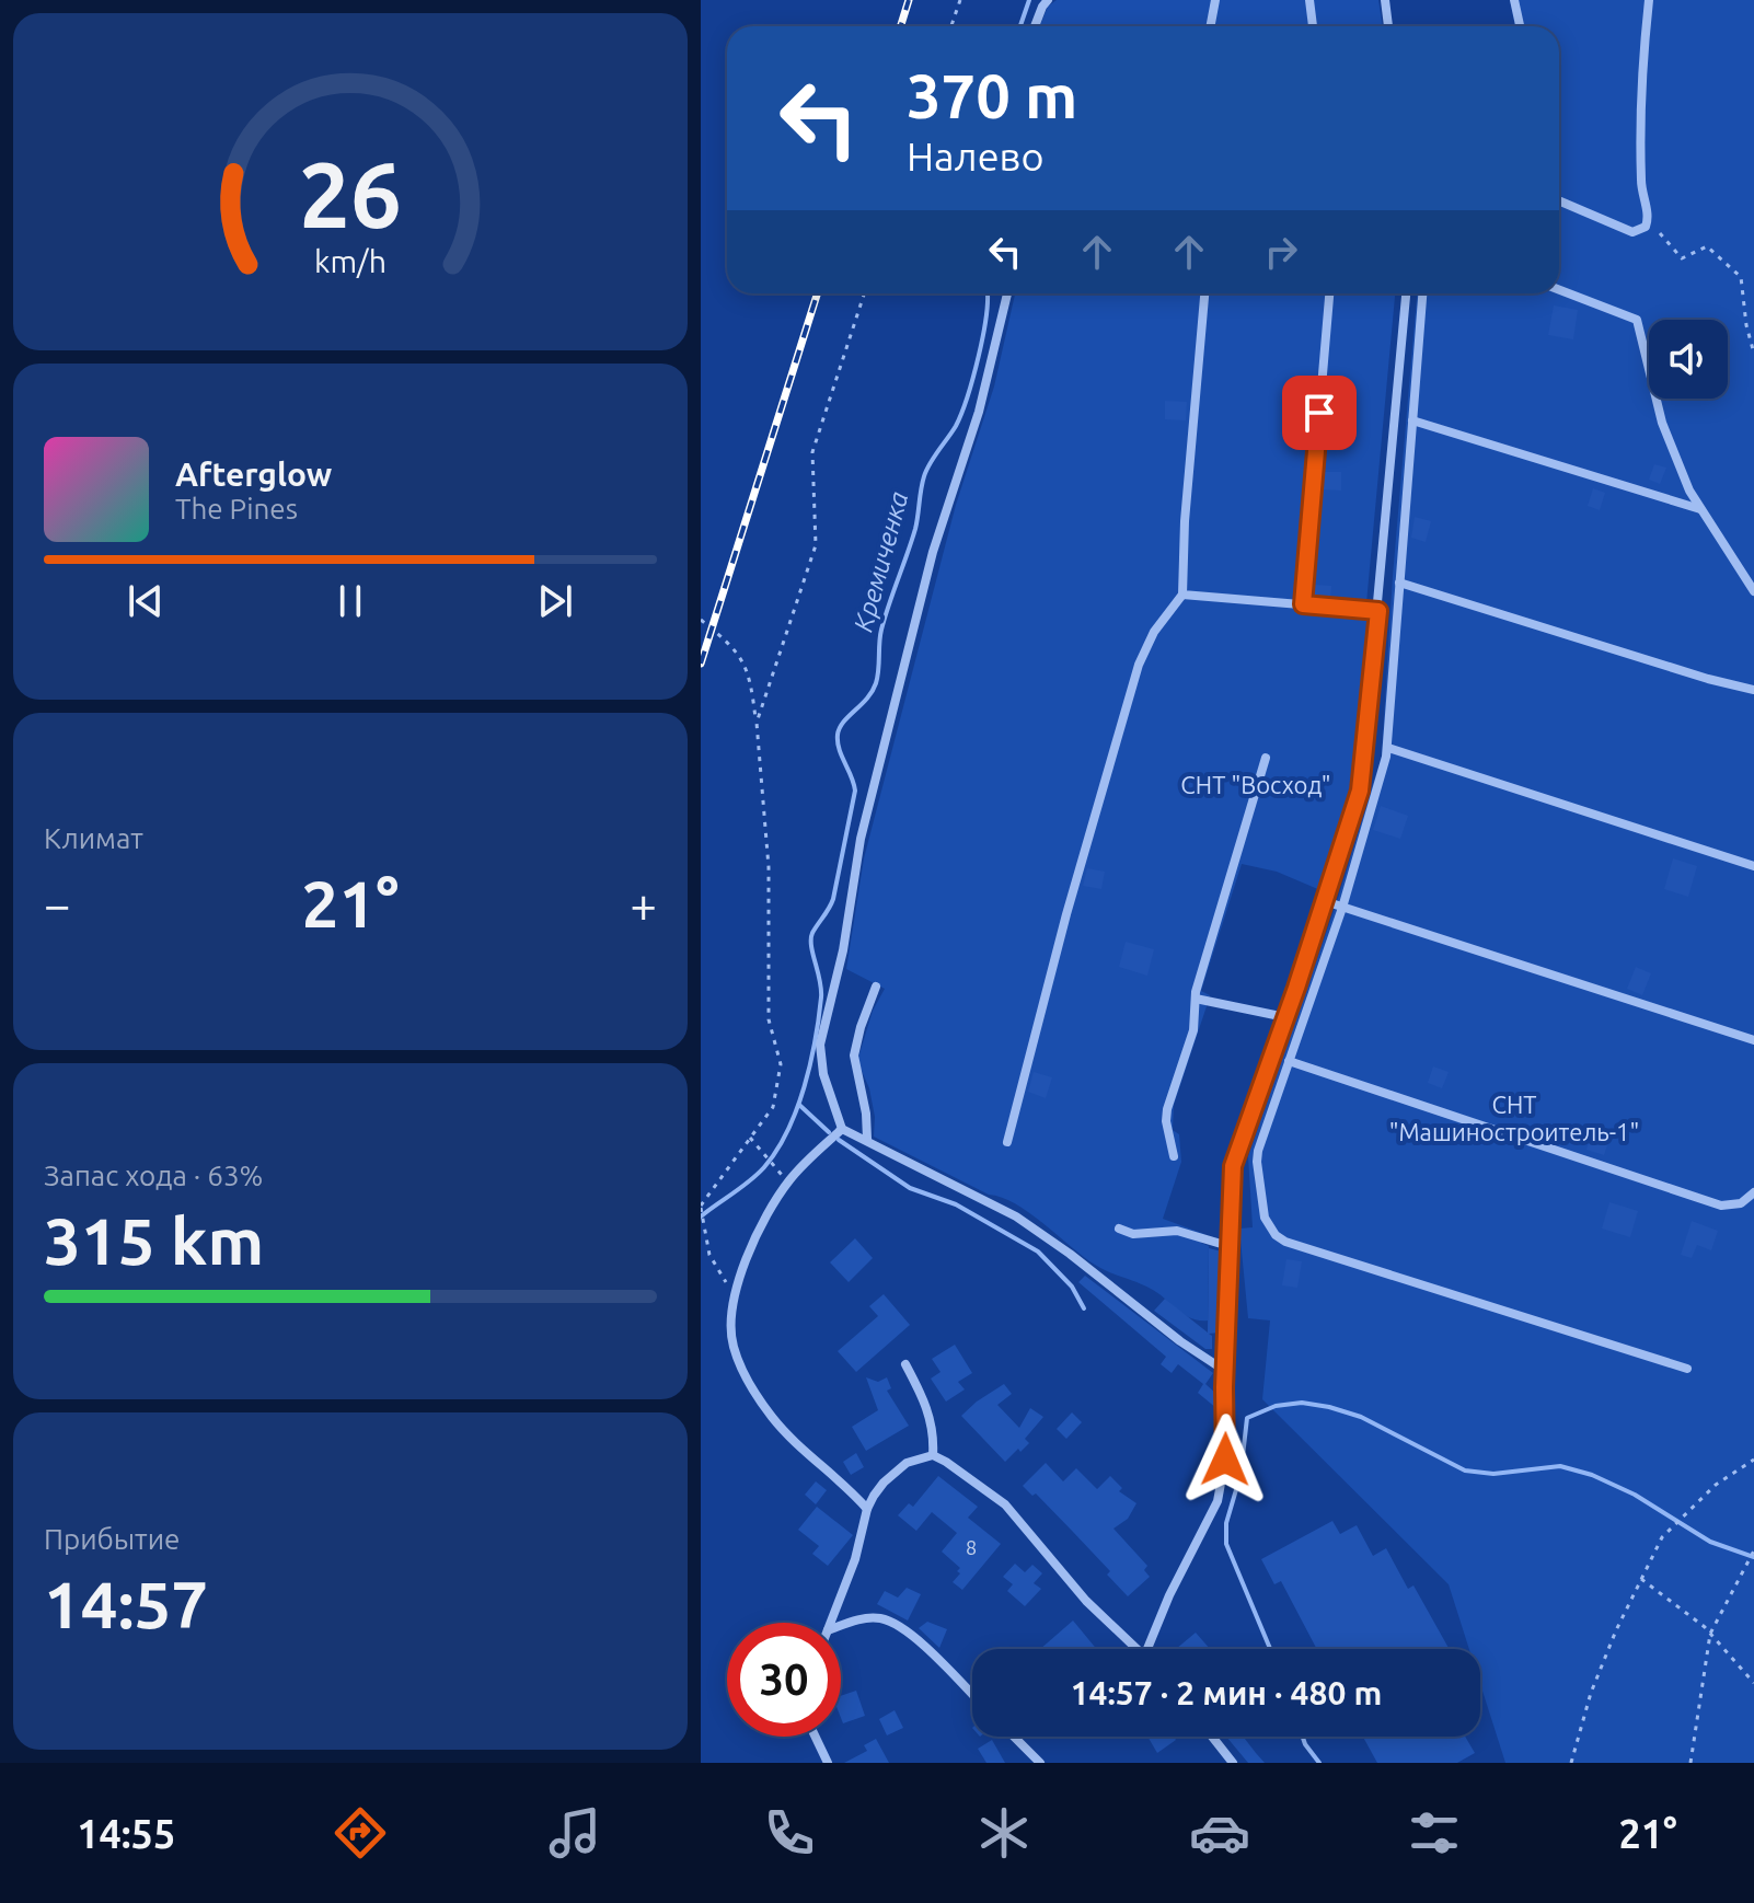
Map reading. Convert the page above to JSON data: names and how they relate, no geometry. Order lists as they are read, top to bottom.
{
  "water": ["Кремиченка"],
  "parks": ["СНТ \"Восход\"", "СНТ \"Машиностроитель-1\""],
  "house_numbers": ["8"],
  "page": {
    "turn": ["370 m", "Налево"],
    "song": ["Afterglow", "The Pines"],
    "tile": [
      "Климат",
      ["Запас хода · 63%", "315 km"],
      ["Прибытие", "14:57"]
    ],
    "heat": ["−", "21°", "+"],
    "limit": "30",
    "trip": "14:57 · 2 мин · 480 m",
    "tabs": ["14:55", "21°"],
    "gauge": ["26", "km/h"]
  }
}
